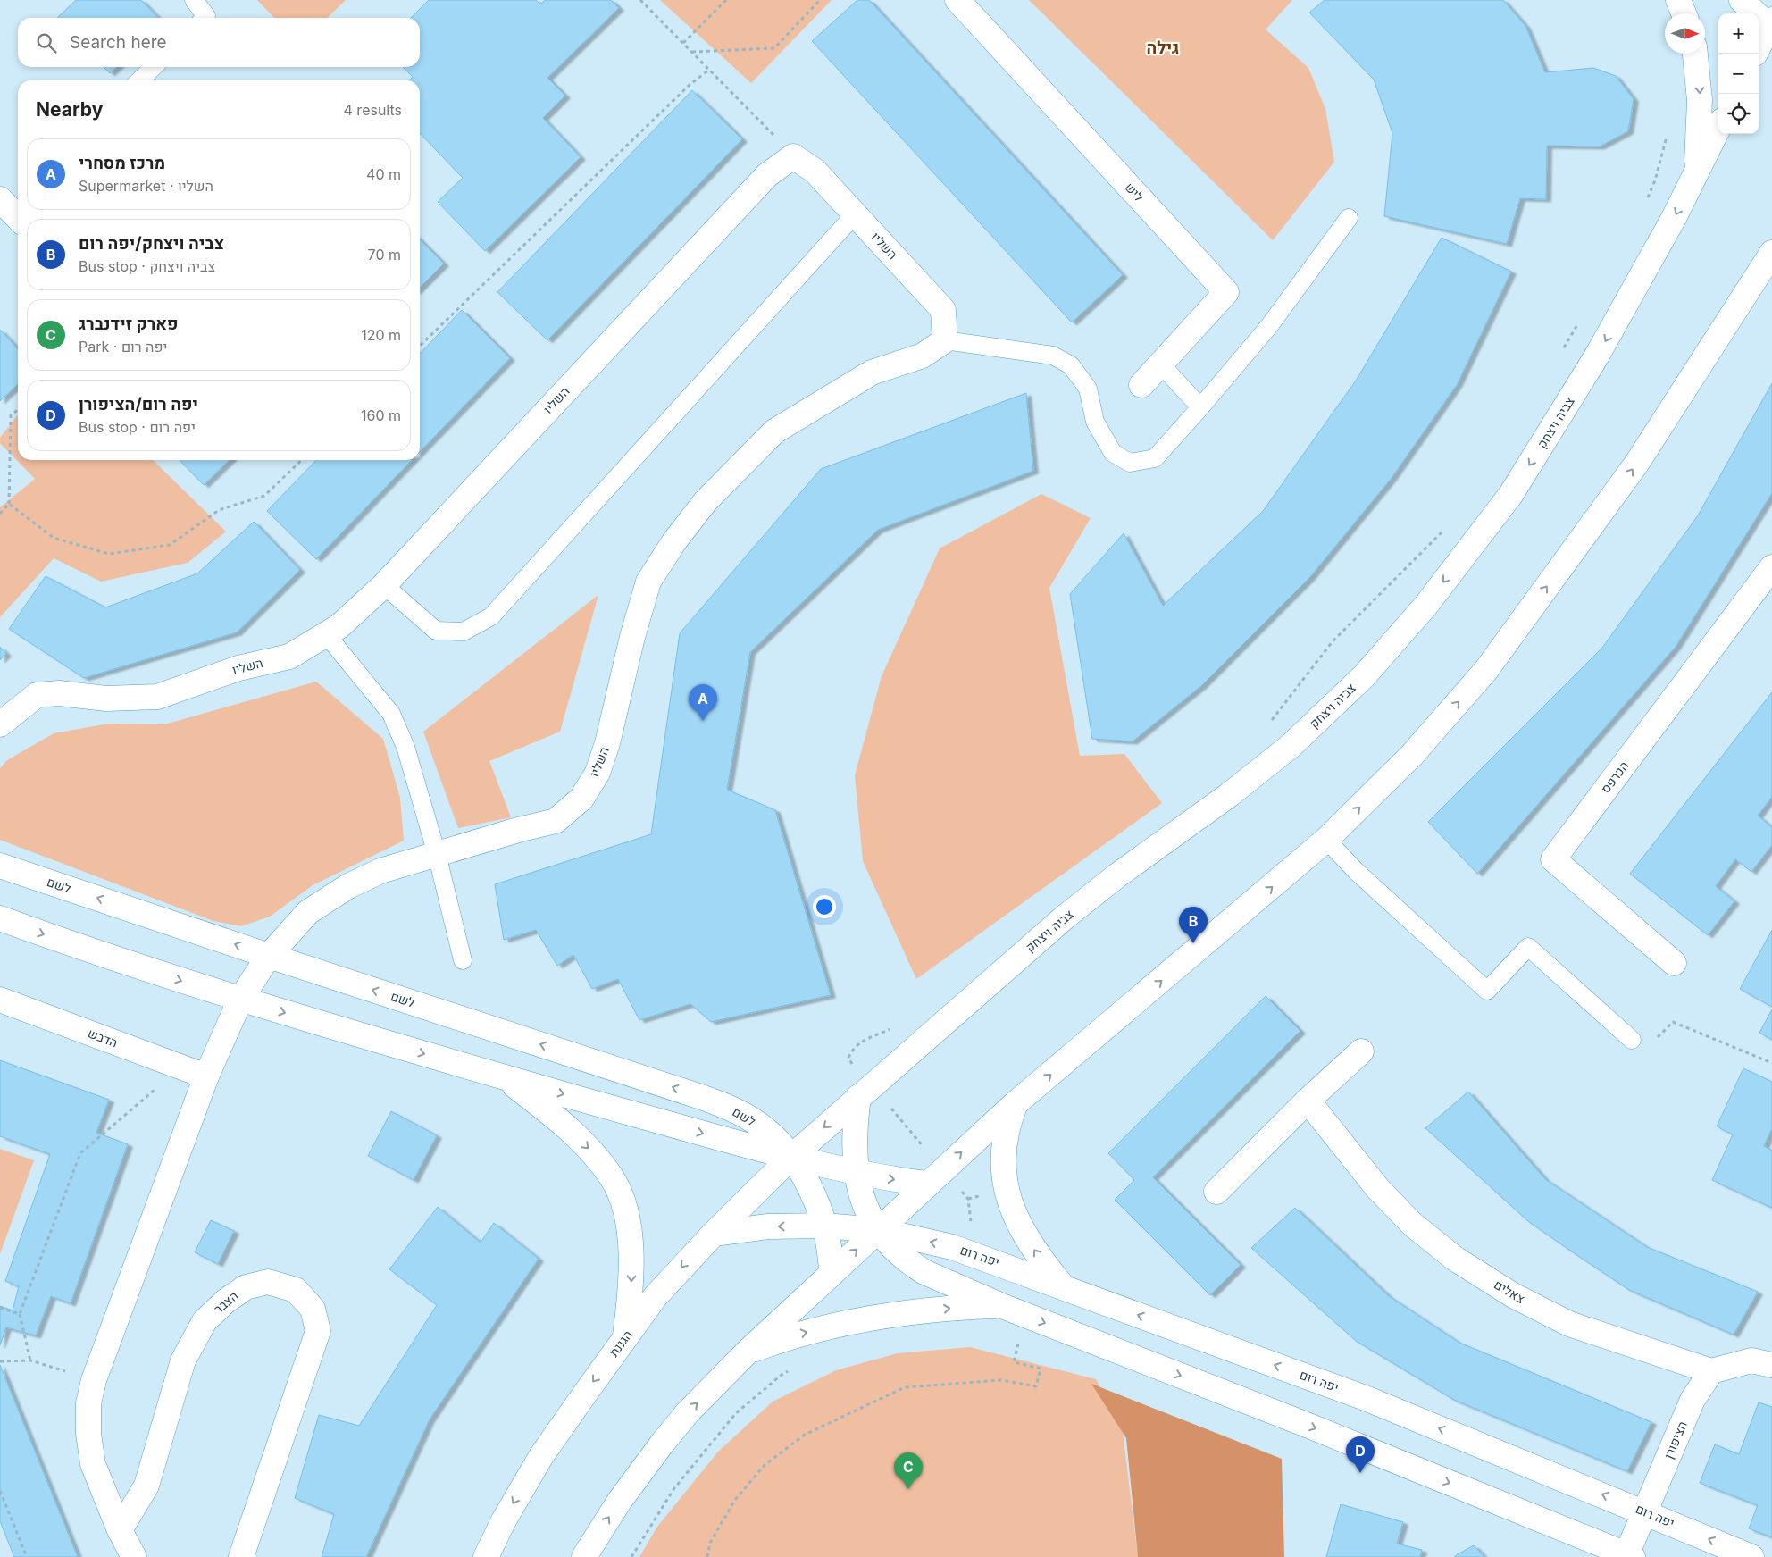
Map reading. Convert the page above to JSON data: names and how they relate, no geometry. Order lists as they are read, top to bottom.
{
  "streets": {
    "street": [
      "ליש",
      "השליו",
      "צביה ויצחק",
      "הכרפס",
      "לשם",
      "הדבש",
      "יפה רום",
      "צאלים",
      "הצבר",
      "הגננת",
      "הציפורן"
    ]
  },
  "crossings": [
    ["השליו", "לשם"],
    ["צביה ויצחק", "לשם"],
    ["צביה ויצחק", "הגננת"],
    ["לשם", "יפה רום"],
    ["לשם", "הגננת"],
    ["יפה רום", "הגננת"],
    ["יפה רום", "הציפורן"],
    ["צאלים", "הציפורן"]
  ],
  "districts": ["גילה"],
  "north": "right",
  "page": {
    "map_buttons": ["+", "−"],
    "search": "Search here",
    "heading": ["Nearby", "4 results"],
    "list": [
      {
        "mark": "A",
        "name": "מרכז מסחרי",
        "note": "Supermarket · השליו",
        "value": "40 m"
      },
      {
        "mark": "B",
        "name": "צביה ויצחק/יפה רום",
        "note": "Bus stop · צביה ויצחק",
        "value": "70 m"
      },
      {
        "mark": "C",
        "name": "פארק זידנברג",
        "note": "Park · יפה רום",
        "value": "120 m"
      },
      {
        "mark": "D",
        "name": "יפה רום/הציפורן",
        "note": "Bus stop · יפה רום",
        "value": "160 m"
      }
    ],
    "pins": [
      "A",
      "B",
      "D",
      "C"
    ]
  }
}
